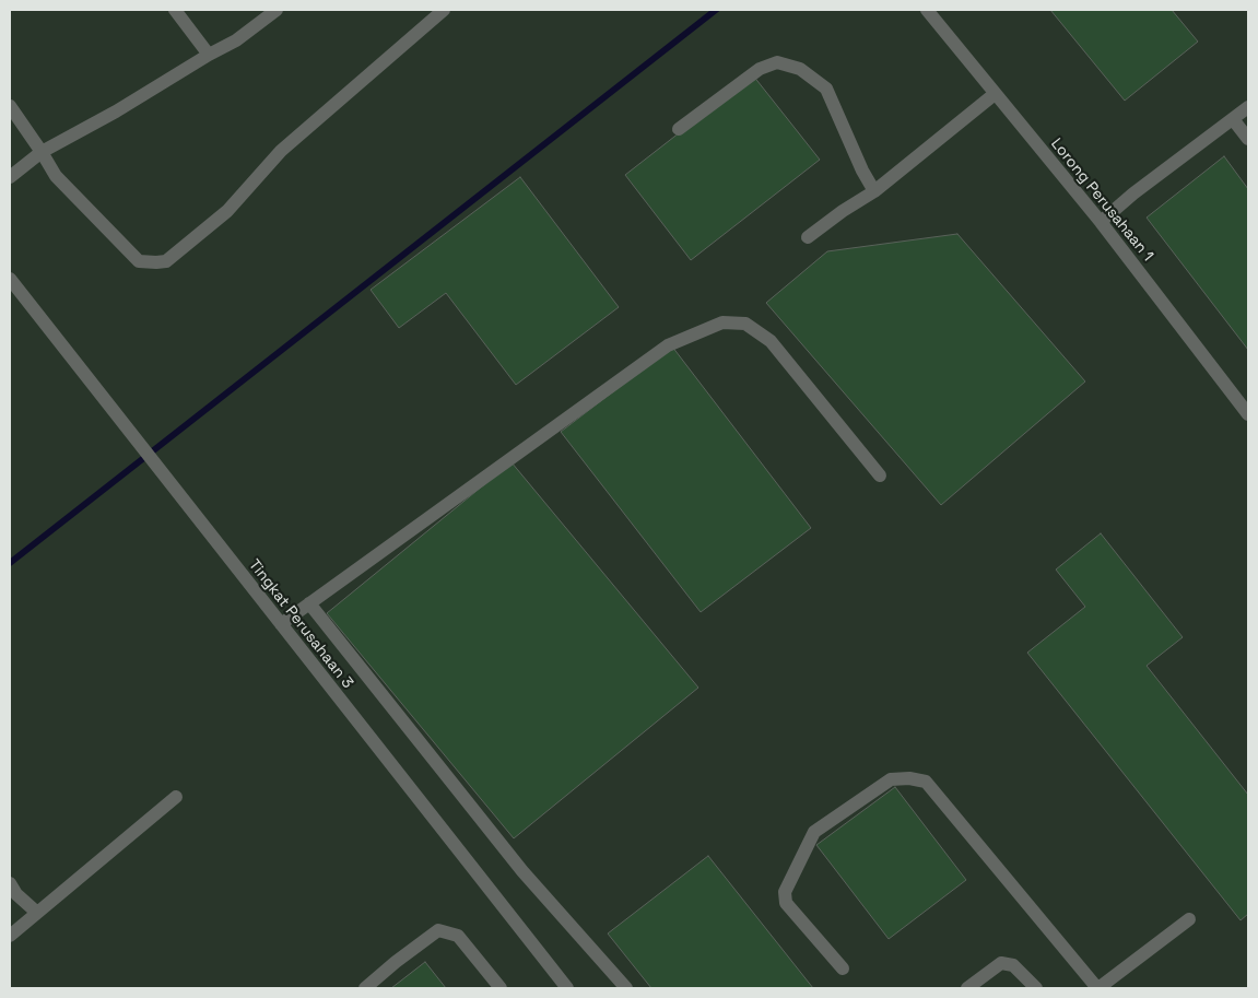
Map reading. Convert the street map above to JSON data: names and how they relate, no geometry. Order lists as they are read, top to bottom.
{
  "streets": {
    "street": ["Lorong Perusahaan 1", "Tingkat Perusahaan 3"]
  }
}
